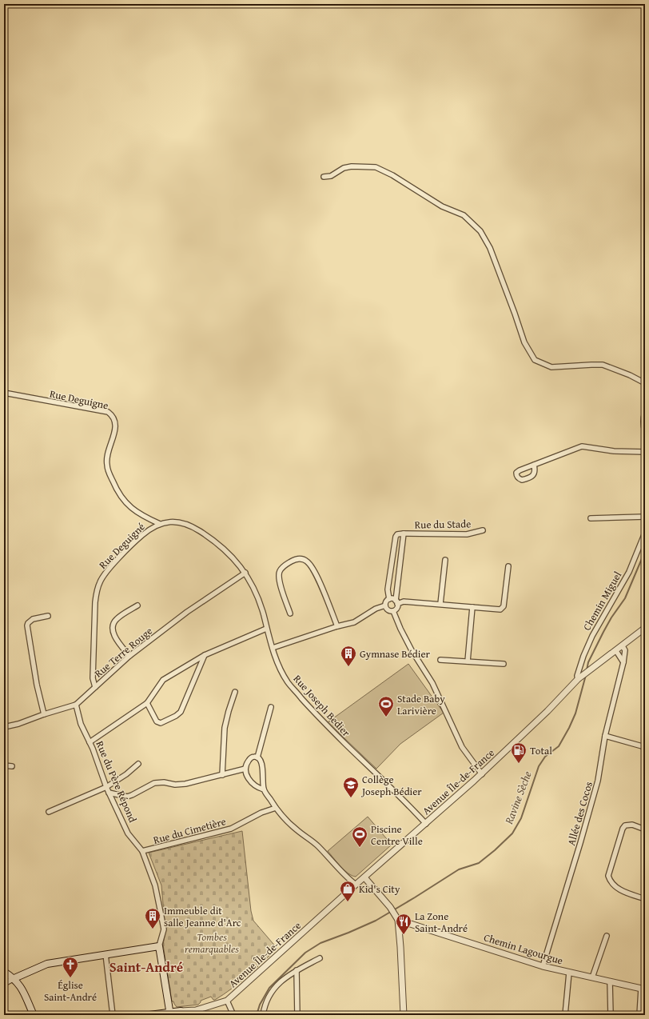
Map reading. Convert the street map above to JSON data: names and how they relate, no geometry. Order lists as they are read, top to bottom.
{
  "streets": {
    "main road": ["Rue du Père Répond", "Avenue Île-de-France"],
    "street": [
      "Rue Deguigne",
      "Rue du Stade",
      "Rue Deguigné",
      "Chemin Miguel",
      "Rue Terre Rouge",
      "Rue Joseph Bedier",
      "Allée des Cocos",
      "Rue du Cimetière",
      "Chemin Lagourgue"
    ]
  },
  "crossings": [
    ["Rue Deguigne", "Rue Deguigné"],
    ["Rue Deguigné", "Rue Terre Rouge"],
    ["Rue Deguigné", "Rue Joseph Bedier"],
    ["Chemin Miguel", "Avenue Île-de-France"],
    ["Rue Terre Rouge", "Rue Joseph Bedier"],
    ["Rue Terre Rouge", "Rue du Père Répond"],
    ["Rue Joseph Bedier", "Avenue Île-de-France"],
    ["Rue du Père Répond", "Avenue Île-de-France"],
    ["Rue du Père Répond", "Rue du Cimetière"],
    ["Avenue Île-de-France", "Allée des Cocos"],
    ["Allée des Cocos", "Chemin Lagourgue"]
  ],
  "districts": ["Saint-André"],
  "water": ["Ravine Sèche"],
  "parks": ["Tombes remarquables"],
  "places": {
    "building": ["Gymnase Bédier", "Immeuble dit salle Jeanne d'Arc"],
    "sports": ["Stade Baby Larivière", "Piscine Centre Ville"],
    "fuel station": ["Total"],
    "school or university": ["Collège Joseph Bédier"],
    "shop": ["Kid's City"],
    "restaurant": ["La Zone Saint-André"],
    "church": ["Église Saint-André"]
  }
}
